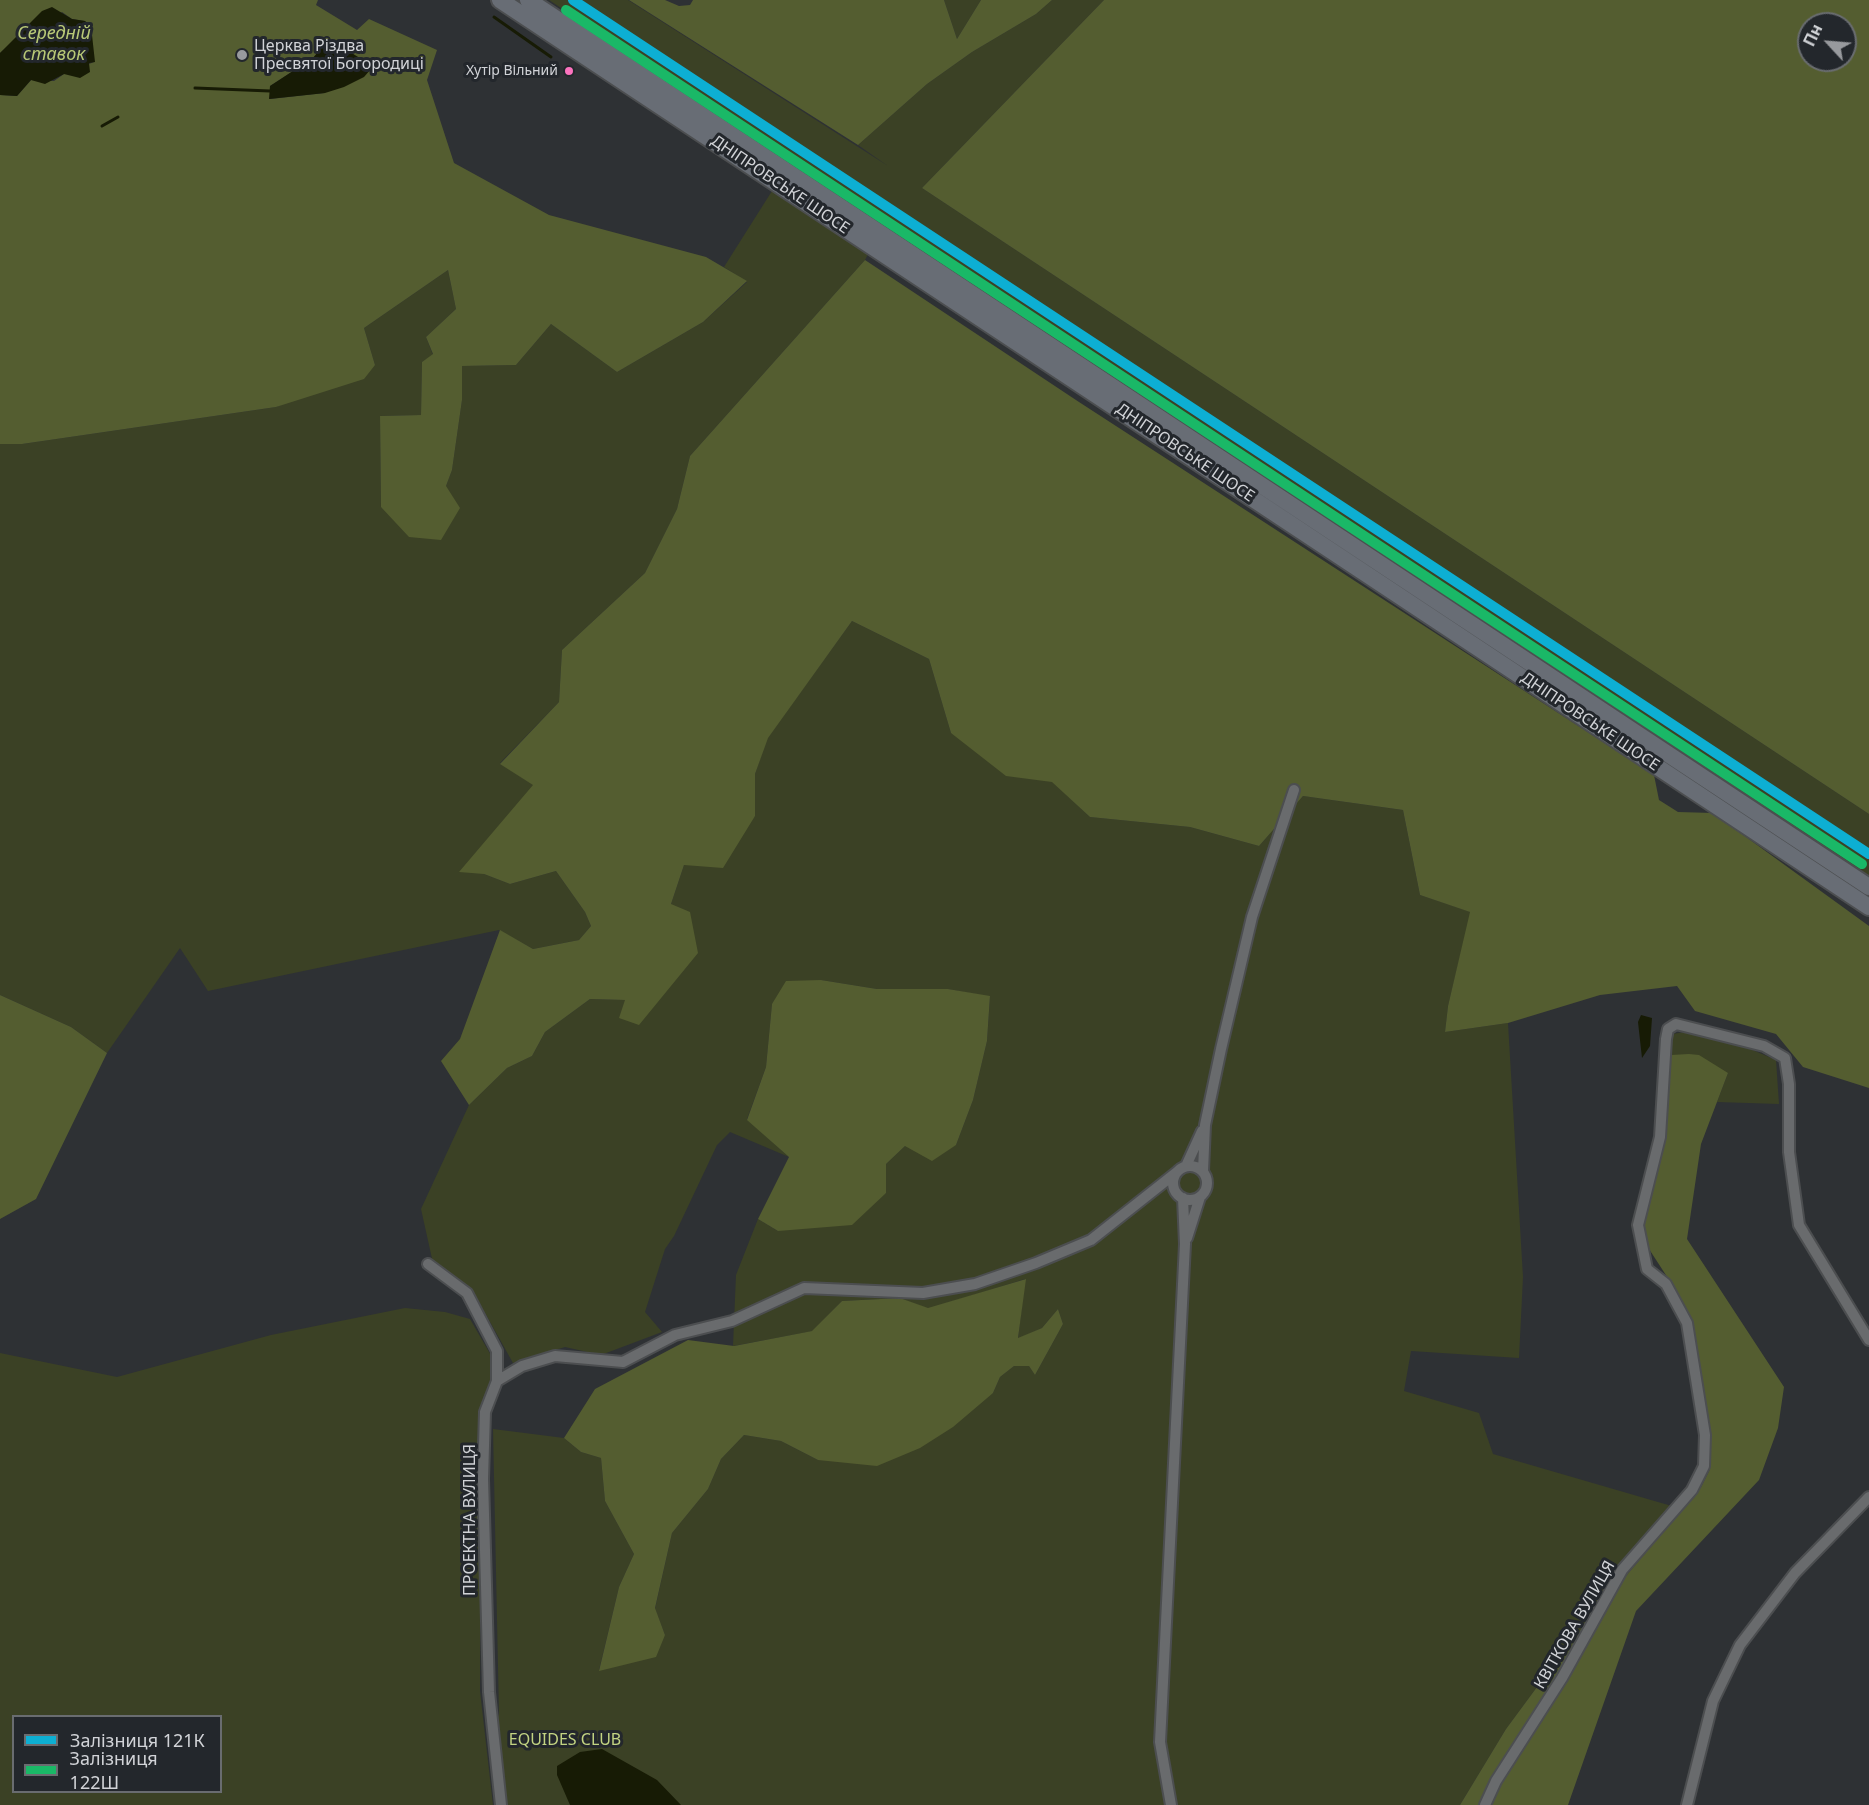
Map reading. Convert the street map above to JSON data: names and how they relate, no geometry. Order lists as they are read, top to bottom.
{
  "streets": {
    "main road": ["ДНІПРОВСЬКЕ ШОСЕ"],
    "street": ["ПРОЕКТНА ВУЛИЦЯ", "КВІТКОВА ВУЛИЦЯ"]
  },
  "water": ["Середній ставок"],
  "parks": ["EQUIDES CLUB"],
  "places": ["Церква Різдва Пресвятої Богородиці", "Хутір Вільний"],
  "lines": ["rail line 121К", "rail line 122Ш"],
  "legend": ["Залізниця 121К", "Залізниця 122Ш"],
  "north": "top left"
}
